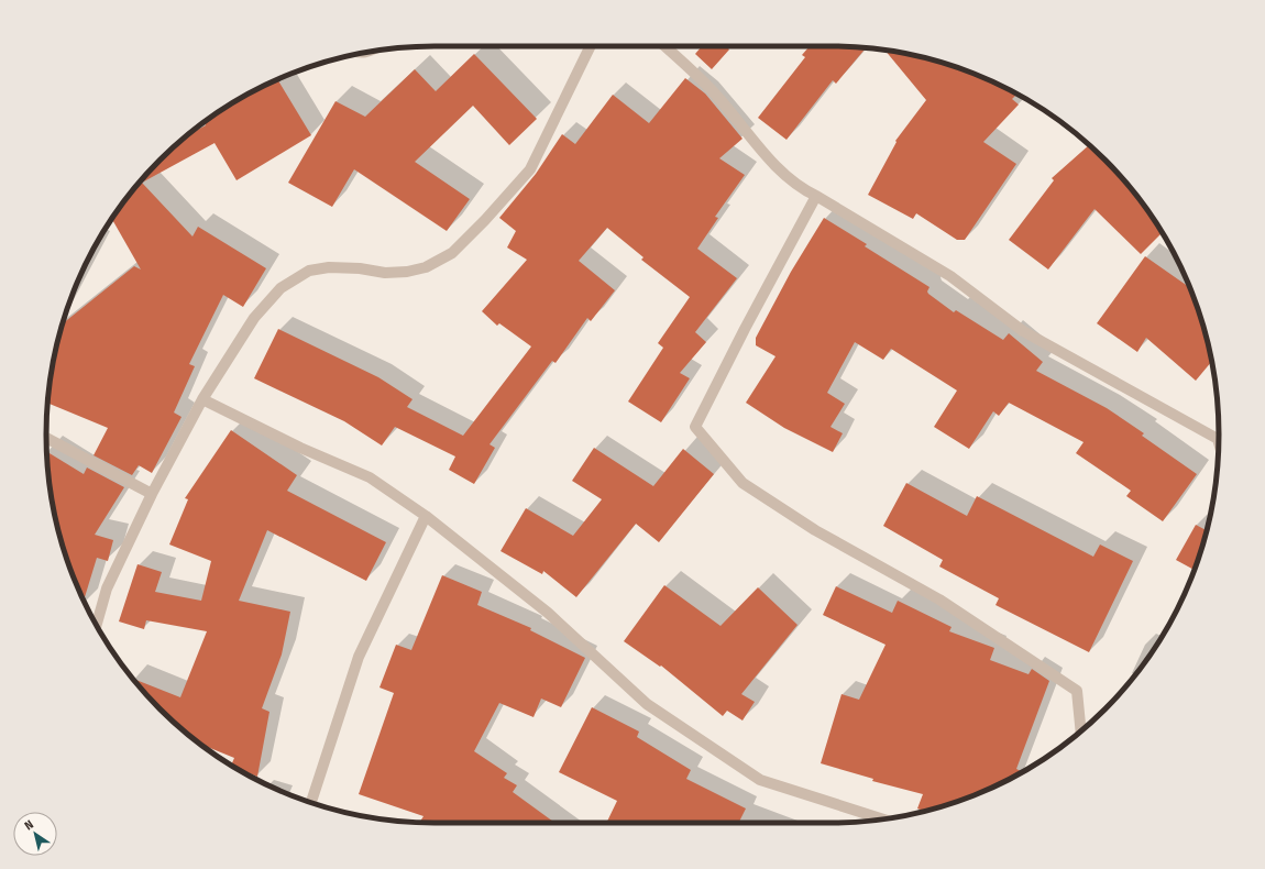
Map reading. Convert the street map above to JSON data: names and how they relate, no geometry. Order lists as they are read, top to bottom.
{
  "north": "top left"
}
